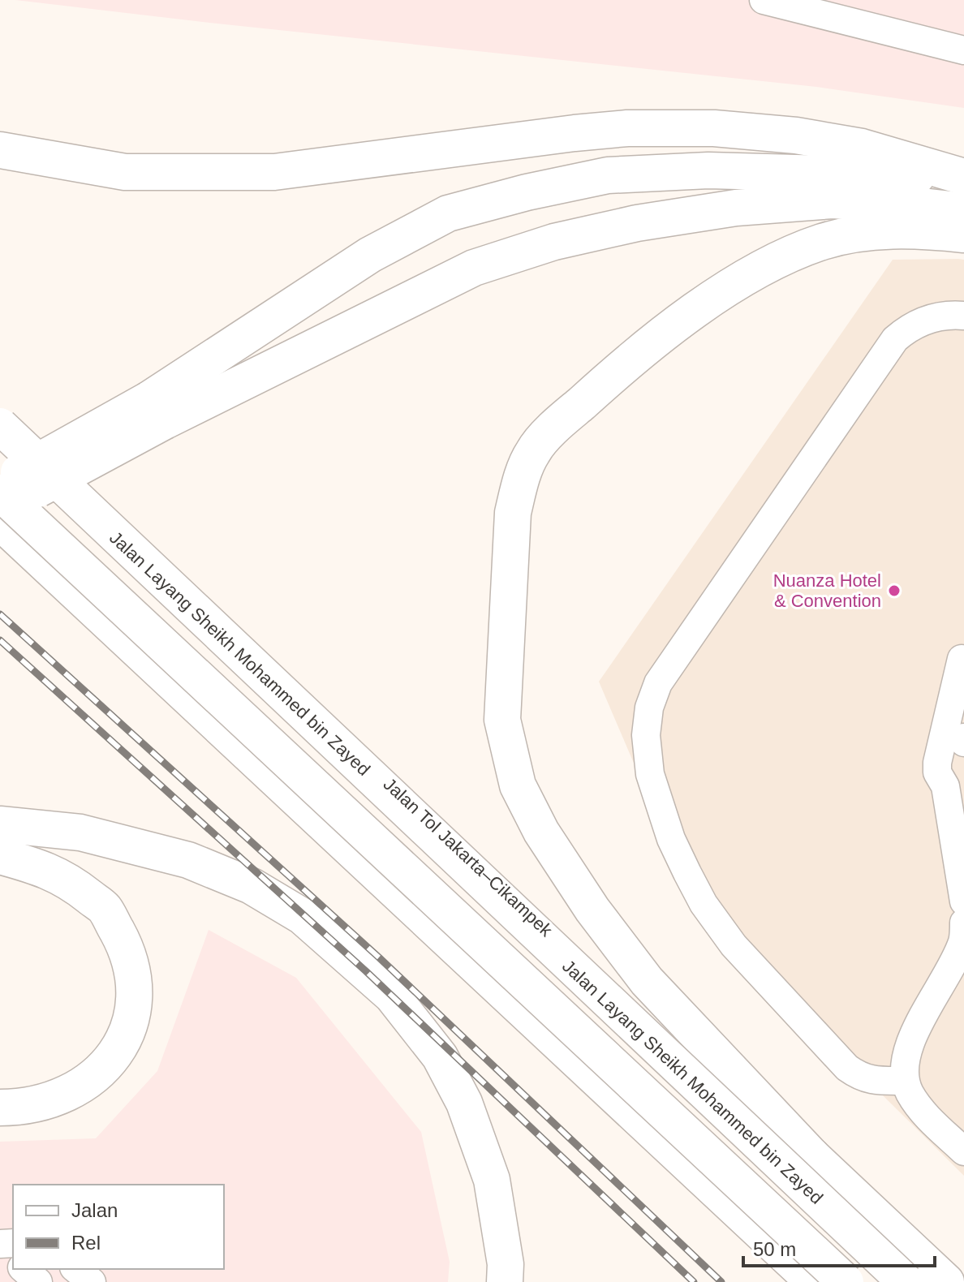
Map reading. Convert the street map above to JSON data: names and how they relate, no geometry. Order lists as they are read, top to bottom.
{
  "streets": {
    "highway": ["Jalan Layang Sheikh Mohammed bin Zayed", "Jalan Tol Jakarta–Cikampek"]
  },
  "places": ["Nuanza Hotel & Convention"],
  "legend": ["Jalan", "Rel"],
  "scale_bar": "50 m"
}
